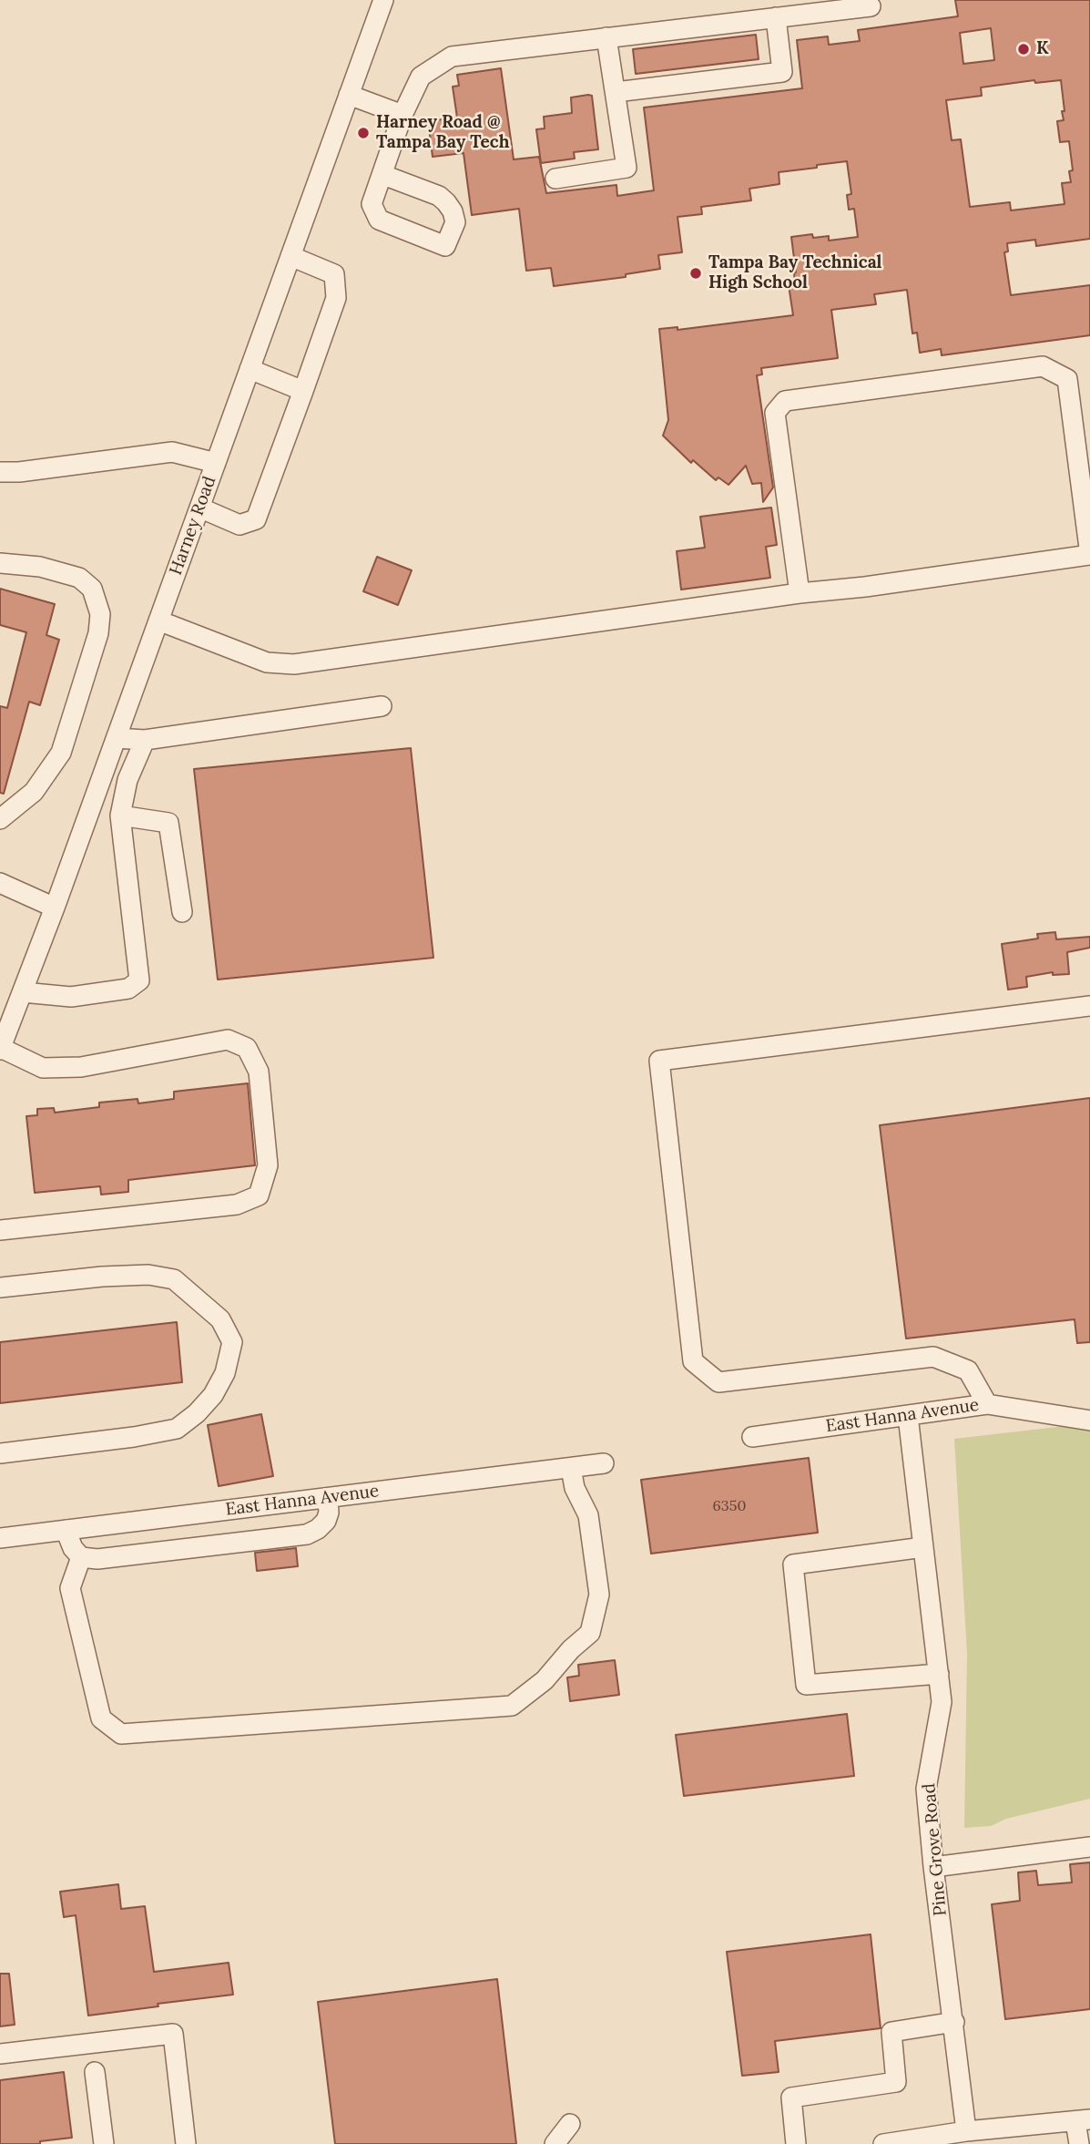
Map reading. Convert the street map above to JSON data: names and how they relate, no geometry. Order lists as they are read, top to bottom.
{
  "streets": {
    "street": ["Harney Road", "East Hanna Avenue", "Pine Grove Road"]
  },
  "crossings": [
    ["East Hanna Avenue", "Pine Grove Road"]
  ],
  "places": ["K", "Harney Road @ Tampa Bay Tech", "Tampa Bay Technical High School"],
  "house_numbers": ["6350"]
}
